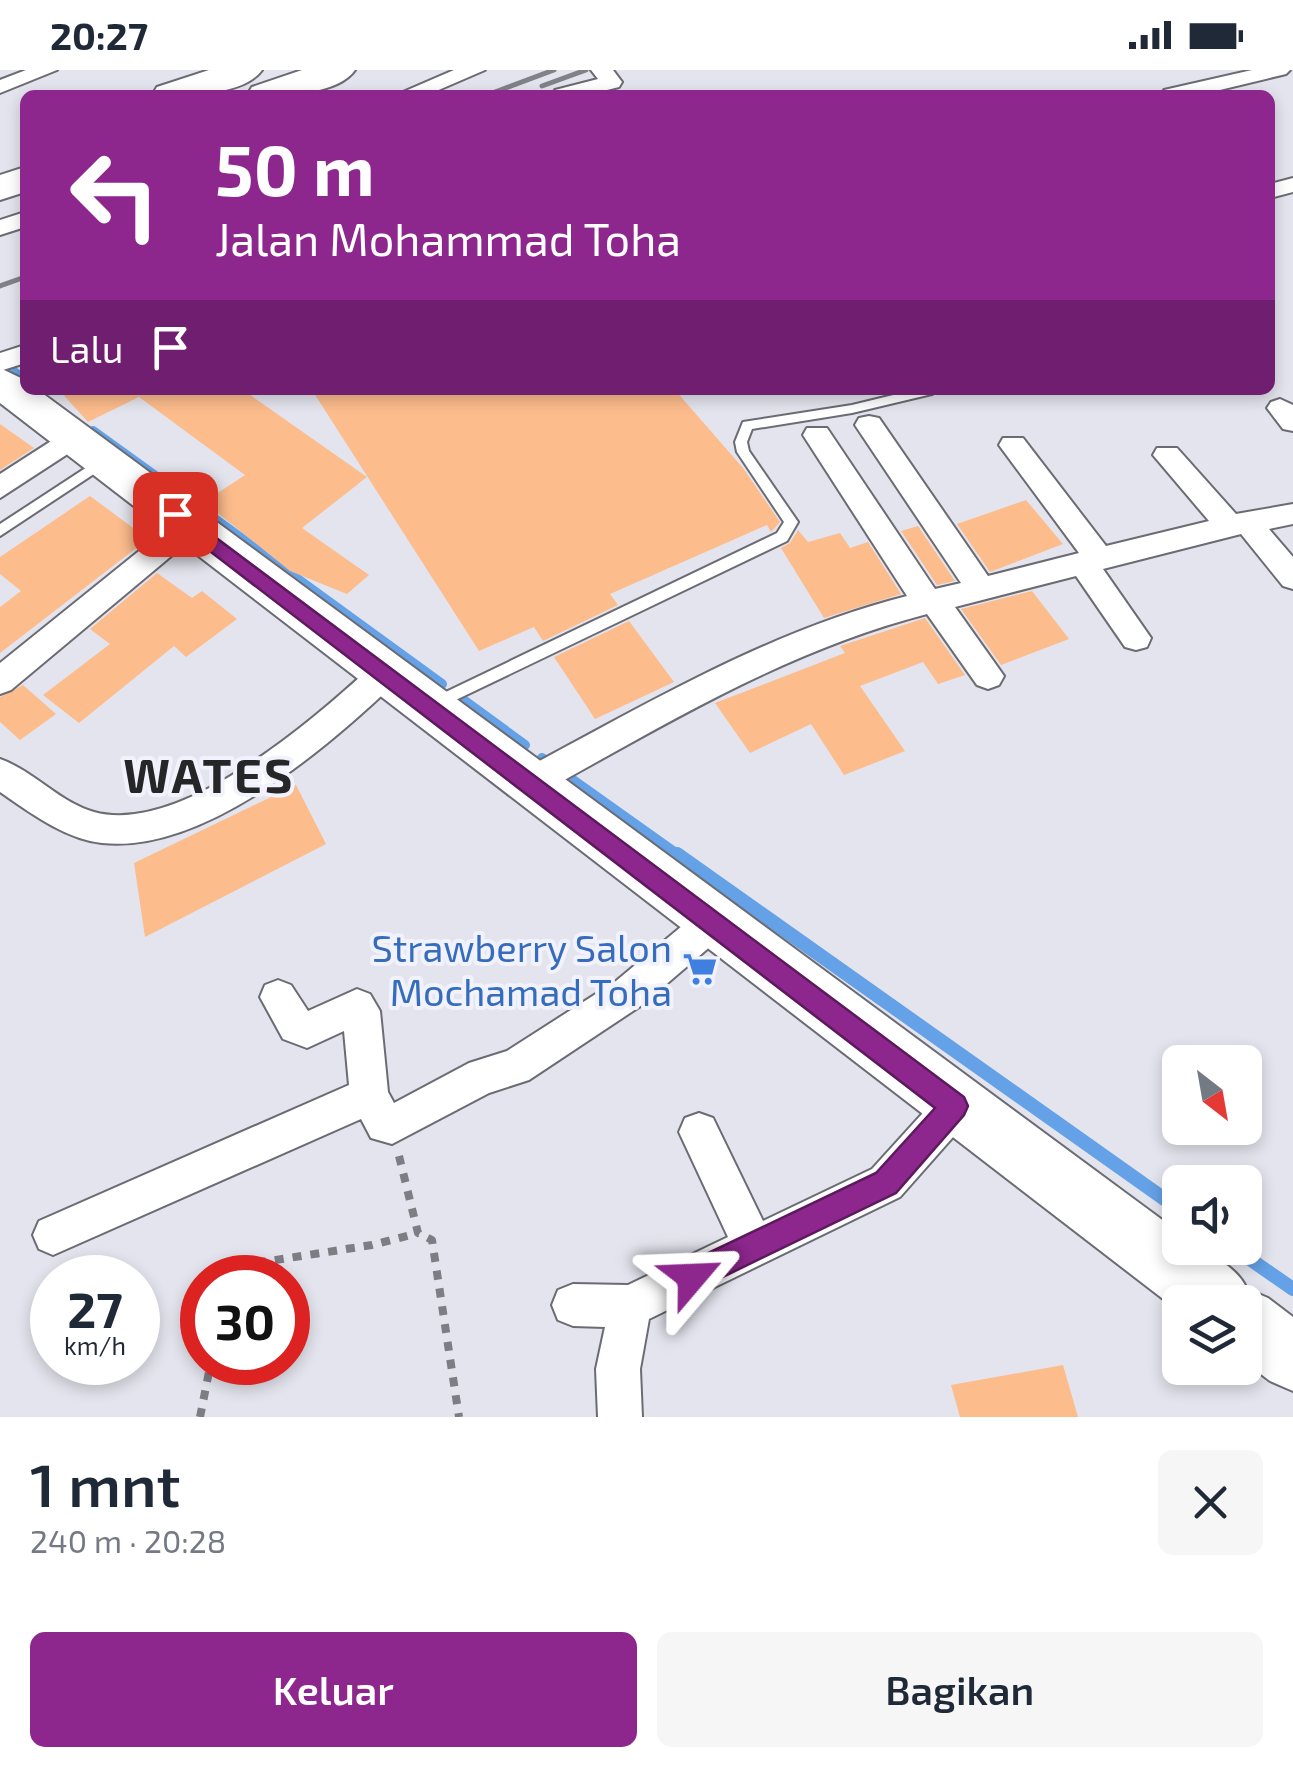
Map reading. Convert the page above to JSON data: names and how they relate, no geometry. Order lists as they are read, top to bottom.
{
  "districts": ["WATES"],
  "places": {
    "supermarket": ["Strawberry Salon Mochamad Toha"]
  },
  "north": "bottom right",
  "page": {
    "status": "20:27",
    "turn": ["50 m", "Jalan Mohammad Toha"],
    "then": "Lalu",
    "speed": "27 km/h",
    "limit": "30",
    "heading": ["1 mnt", "240 m · 20:28"],
    "buttons": ["Keluar", "Bagikan"]
  }
}
